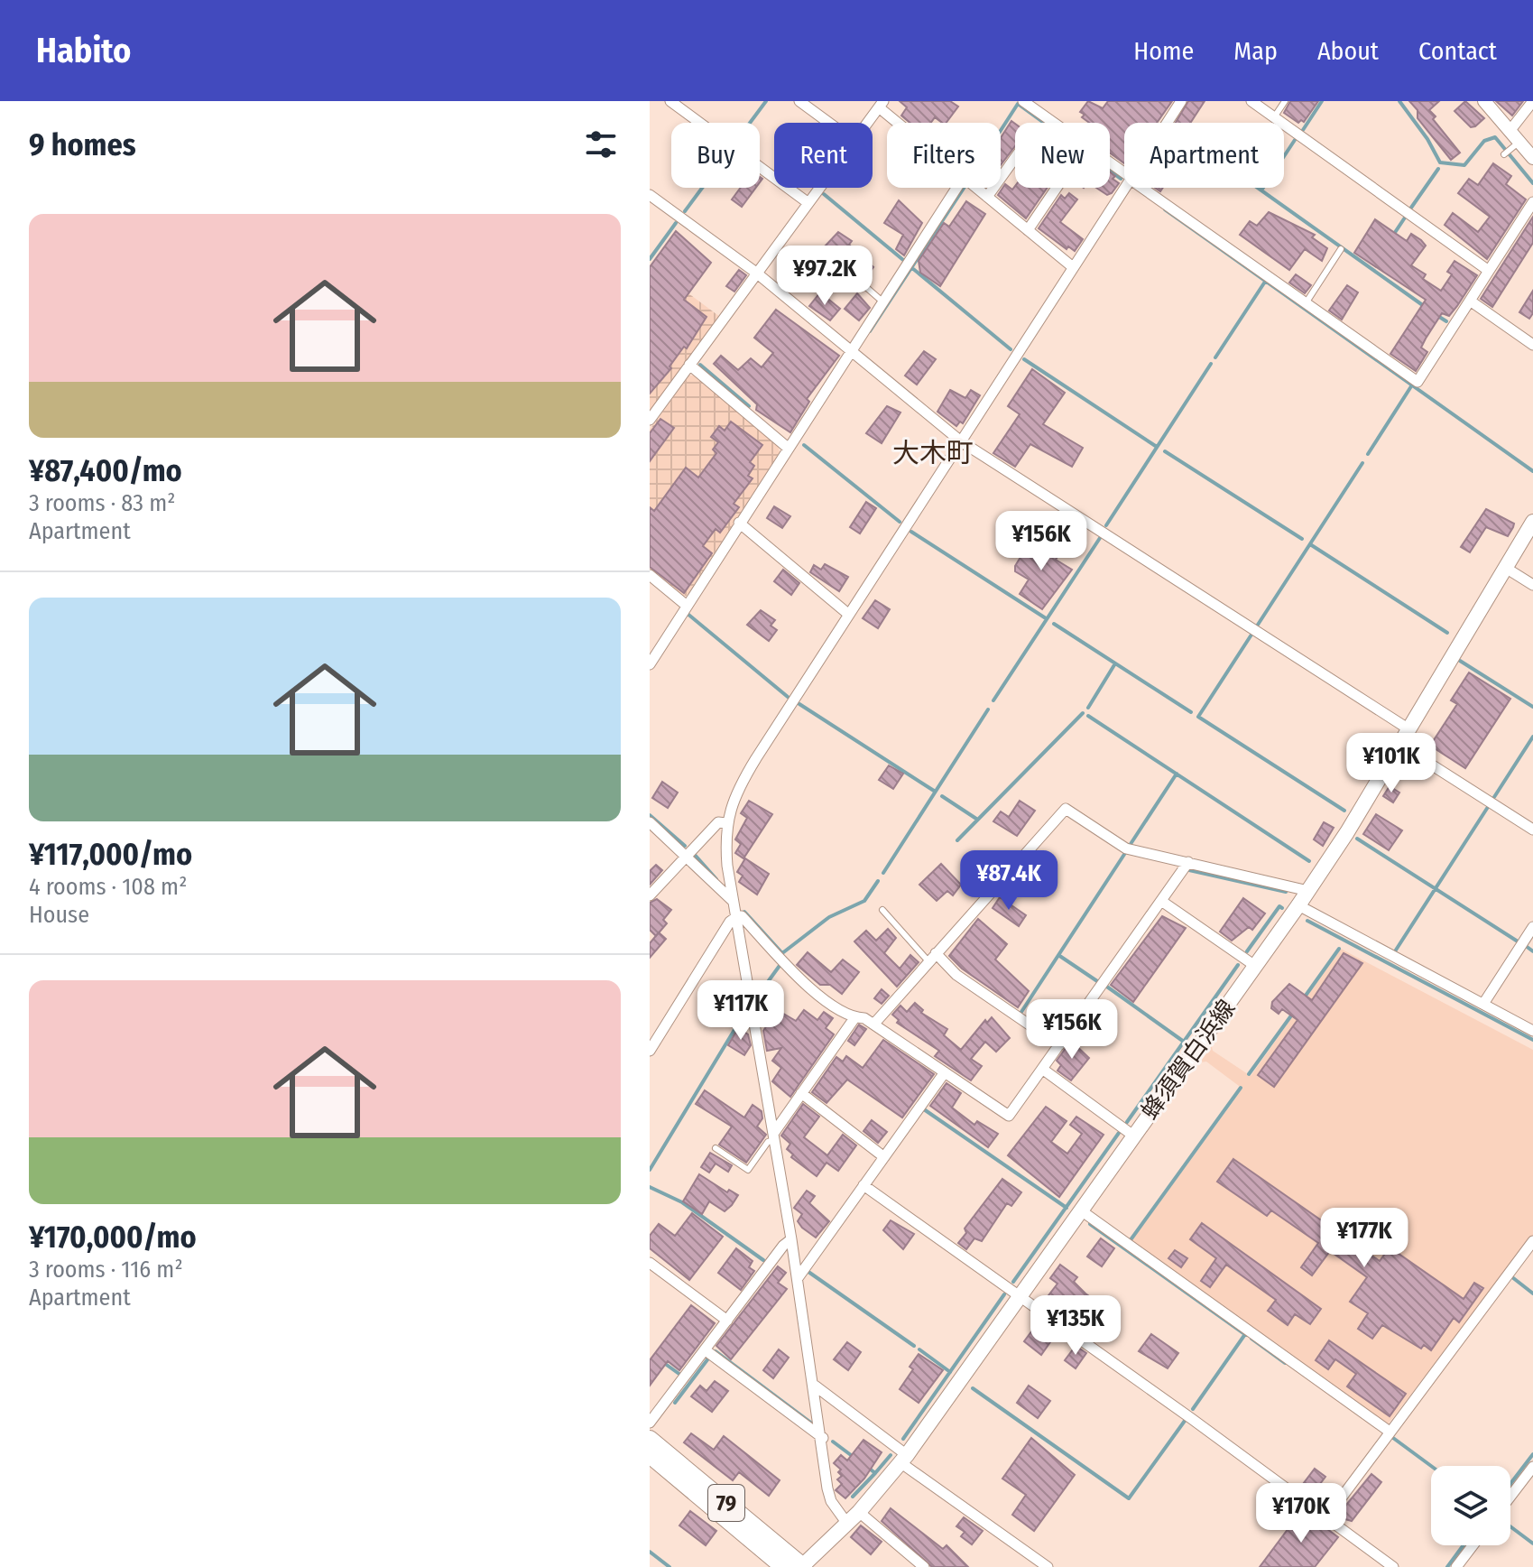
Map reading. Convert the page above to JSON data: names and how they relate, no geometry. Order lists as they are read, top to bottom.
{
  "streets": {
    "main road": ["蜂須賀白浜線", "79"]
  },
  "crossings": [
    ["蜂須賀白浜線", "79"]
  ],
  "districts": ["大木町"],
  "page": {
    "header": "Habito",
    "nav": [
      "Home",
      "Map",
      "About",
      "Contact"
    ],
    "heading": "9 homes",
    "chip": [
      "Buy",
      "Rent",
      "Filters",
      "New",
      "Apartment"
    ],
    "list": [
      {
        "name": "¥87,400/mo",
        "note": "3 rooms · 83 m² · Apartment"
      },
      {
        "name": "¥117,000/mo",
        "note": "4 rooms · 108 m² · House"
      },
      {
        "name": "¥170,000/mo",
        "note": "3 rooms · 116 m² · Apartment"
      }
    ],
    "price": [
      "¥97.2K",
      "¥156K",
      "¥101K",
      "¥87.4K",
      "¥117K",
      "¥156K",
      "¥177K",
      "¥135K",
      "¥170K"
    ]
  }
}
